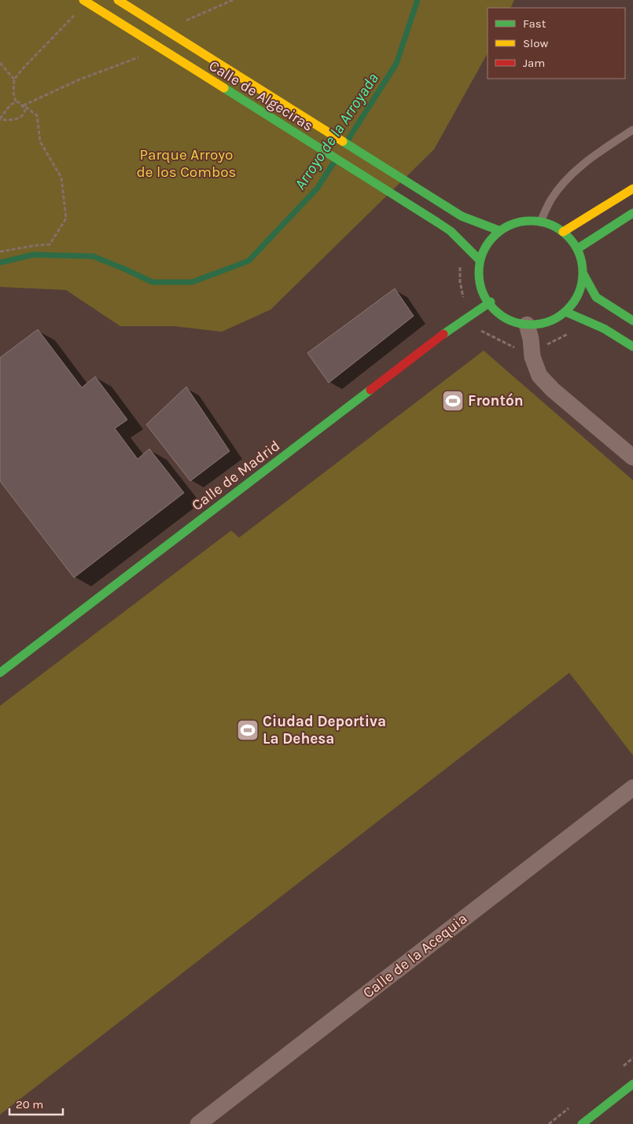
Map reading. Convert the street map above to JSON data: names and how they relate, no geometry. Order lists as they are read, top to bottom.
{
  "streets": {
    "street": ["Calle de Algeciras", "Calle de Madrid", "Calle de la Acequia"]
  },
  "crossings": [
    ["Calle de Algeciras", "Calle de Madrid"]
  ],
  "water": ["Arroyo de la Arroyada"],
  "parks": ["Parque Arroyo de los Combos"],
  "places": {
    "sports": ["Frontón", "Ciudad Deportiva La Dehesa"]
  },
  "legend": ["Fast", "Slow", "Jam"],
  "scale_bar": "20 m"
}
